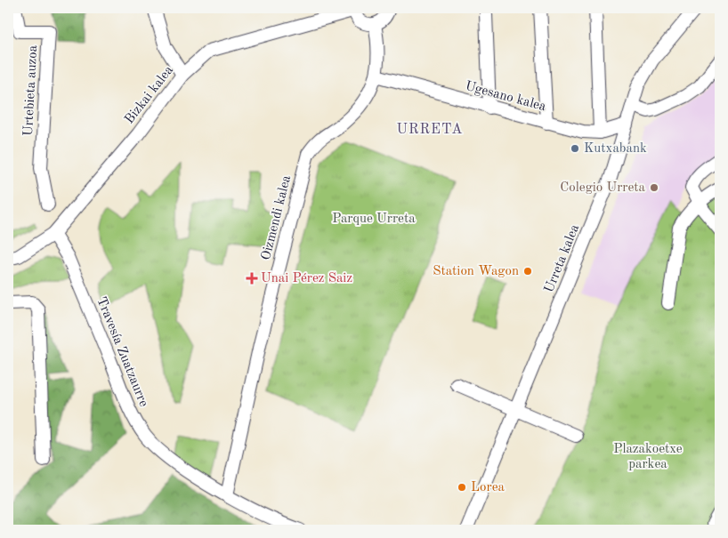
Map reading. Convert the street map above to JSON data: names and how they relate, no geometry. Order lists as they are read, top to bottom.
{
  "streets": {
    "street": [
      "Urtebieta auzoa",
      "Bizkai kalea",
      "Ugesano kalea",
      "Oizmendi kalea",
      "Urreta kalea",
      "Travesía Zuatzaurre"
    ]
  },
  "crossings": [
    ["Bizkai kalea", "Oizmendi kalea"],
    ["Bizkai kalea", "Travesía Zuatzaurre"],
    ["Ugesano kalea", "Oizmendi kalea"],
    ["Ugesano kalea", "Urreta kalea"],
    ["Oizmendi kalea", "Travesía Zuatzaurre"]
  ],
  "districts": ["URRETA"],
  "parks": ["Parque Urreta", "Plazakoetxe parkea"],
  "places": {
    "other": [
      "Kutxabank",
      "Colegio Urreta",
      "Station Wagon",
      "Lorea"
    ],
    "health": ["Unai Pérez Saiz"]
  }
}
